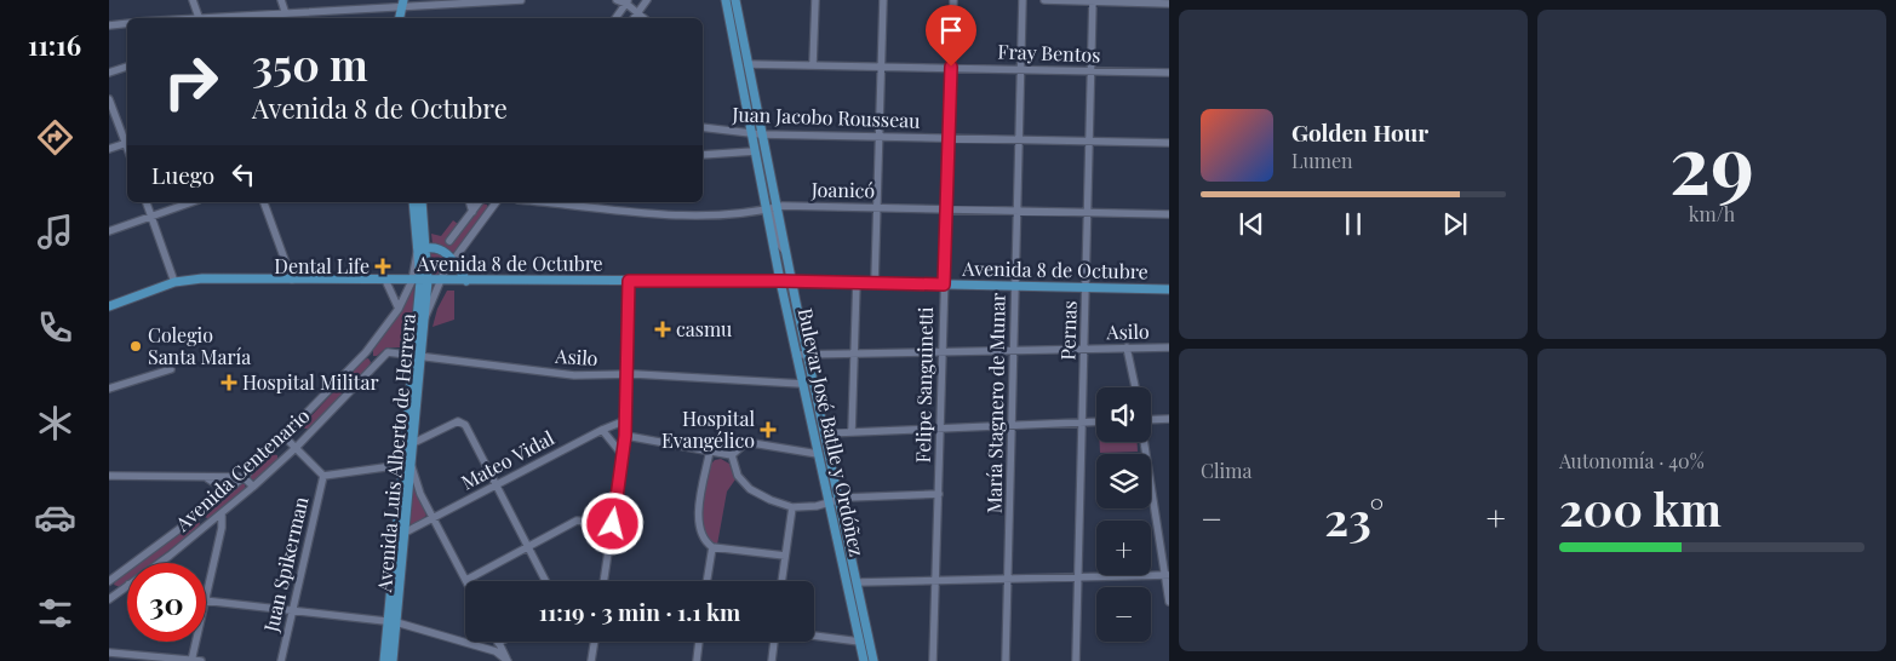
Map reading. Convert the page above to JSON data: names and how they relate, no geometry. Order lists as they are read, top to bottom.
{
  "streets": {
    "main road": ["Avenida 8 de Octubre", "Bulevar José Batlle y Ordóñez", "Avenida Luis Alberto de Herrera"],
    "street": [
      "Fray Bentos",
      "Juan Jacobo Rousseau",
      "Joanicó",
      "Pernas",
      "Asilo",
      "Felipe Sanguinetti",
      "María Stagnero de Munar",
      "Mateo Vidal",
      "Avenida Centenario",
      "Juan Spikerman"
    ]
  },
  "crossings": [
    ["Fray Bentos", "Pernas"],
    ["Fray Bentos", "Felipe Sanguinetti"],
    ["Fray Bentos", "María Stagnero de Munar"],
    ["Fray Bentos", "Bulevar José Batlle y Ordóñez"],
    ["Juan Jacobo Rousseau", "Pernas"],
    ["Juan Jacobo Rousseau", "Felipe Sanguinetti"],
    ["Juan Jacobo Rousseau", "María Stagnero de Munar"],
    ["Juan Jacobo Rousseau", "Bulevar José Batlle y Ordóñez"],
    ["Joanicó", "Pernas"],
    ["Joanicó", "Felipe Sanguinetti"],
    ["Joanicó", "María Stagnero de Munar"],
    ["Joanicó", "Bulevar José Batlle y Ordóñez"],
    ["Avenida 8 de Octubre", "Pernas"],
    ["Avenida 8 de Octubre", "Felipe Sanguinetti"],
    ["Avenida 8 de Octubre", "María Stagnero de Munar"],
    ["Avenida 8 de Octubre", "Bulevar José Batlle y Ordóñez"],
    ["Avenida 8 de Octubre", "Avenida Luis Alberto de Herrera"],
    ["Avenida 8 de Octubre", "Avenida Centenario"],
    ["Pernas", "Asilo"],
    ["Asilo", "Felipe Sanguinetti"],
    ["Asilo", "María Stagnero de Munar"],
    ["Asilo", "Bulevar José Batlle y Ordóñez"],
    ["Asilo", "Avenida Luis Alberto de Herrera"],
    ["Asilo", "Avenida Centenario"],
    ["Avenida Luis Alberto de Herrera", "Mateo Vidal"],
    ["Avenida Luis Alberto de Herrera", "Avenida Centenario"]
  ],
  "places": {
    "health": [
      "Dental Life",
      "casmu",
      "Hospital Militar",
      "Hospital Evangélico"
    ],
    "other": ["Colegio Santa María"]
  },
  "page": {
    "tabs": "11:16",
    "tile": [
      ["29", "km/h"],
      "Clima",
      ["Autonomía · 40%", "200 km"]
    ],
    "turn": ["350 m", "Avenida 8 de Octubre"],
    "song": ["Golden Hour", "Lumen"],
    "then": "Luego",
    "map_buttons": ["+", "−"],
    "heat": ["−", "23°", "+"],
    "limit": "30",
    "trip": "11:19 · 3 min · 1.1 km"
  }
}
